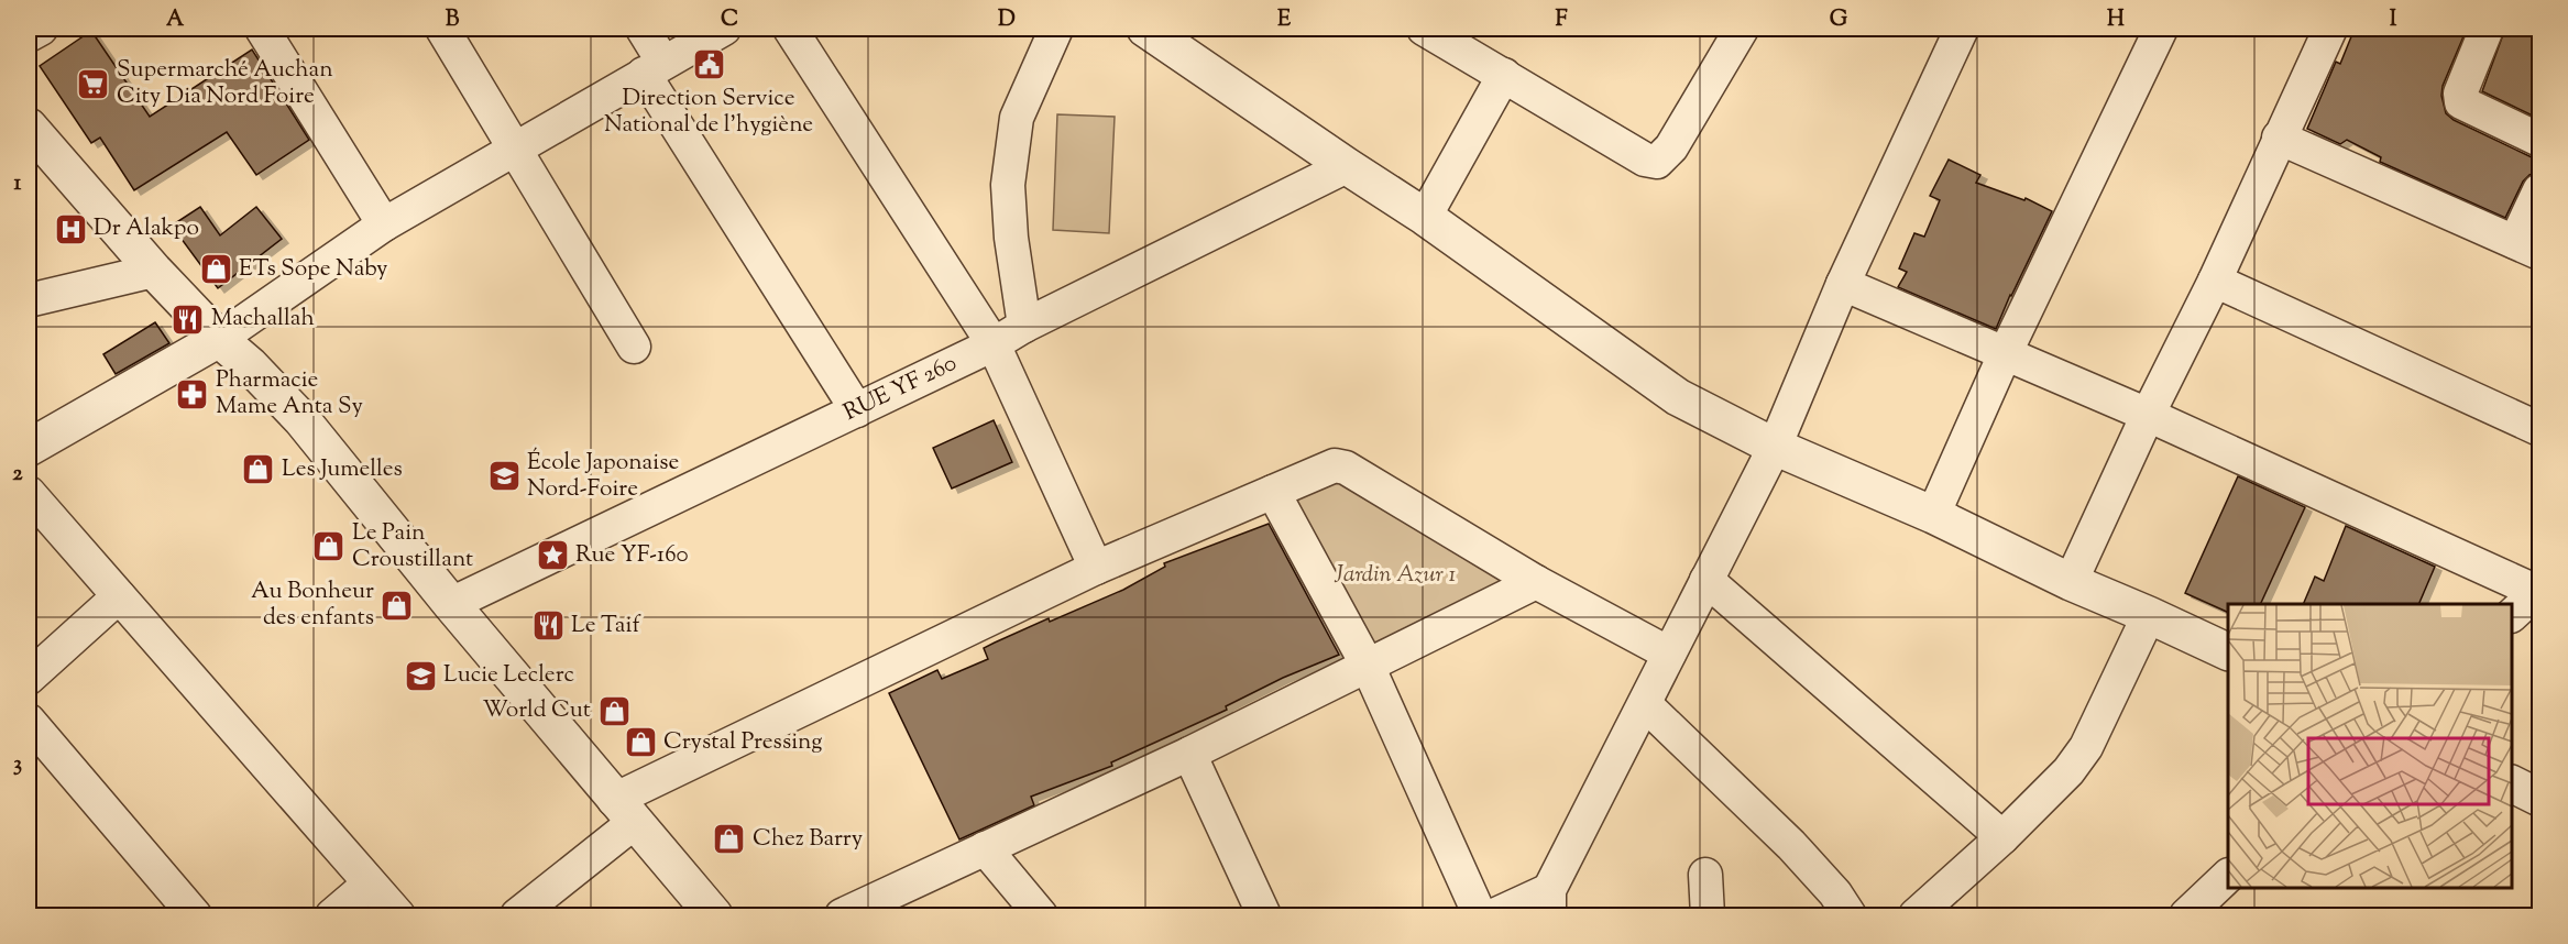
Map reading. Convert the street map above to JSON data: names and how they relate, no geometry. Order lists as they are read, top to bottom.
{
  "streets": {
    "street": ["RUE YF 260"]
  },
  "parks": ["Jardin Azur 1"],
  "places": {
    "public building": ["Direction Service National de l'hygiène"],
    "supermarket": ["Supermarché Auchan City Dia Nord Foire"],
    "hospital": ["Dr Alakpo"],
    "shop": [
      "ETs Sope Naby",
      "Les Jumelles",
      "Le Pain Croustillant",
      "Au Bonheur des enfants",
      "World Cut",
      "Crystal Pressing",
      "Chez Barry"
    ],
    "restaurant": ["Machallah", "Le Taif"],
    "pharmacy": ["Pharmacie Mame Anta Sy"],
    "school or university": ["École Japonaise Nord-Foire", "Lucie Leclerc"],
    "place": ["Rue YF-160"]
  },
  "grid": {
    "columns": [
      "A",
      "B",
      "C",
      "D",
      "E",
      "F",
      "G",
      "H",
      "I"
    ],
    "rows": ["1", "2", "3"]
  }
}
